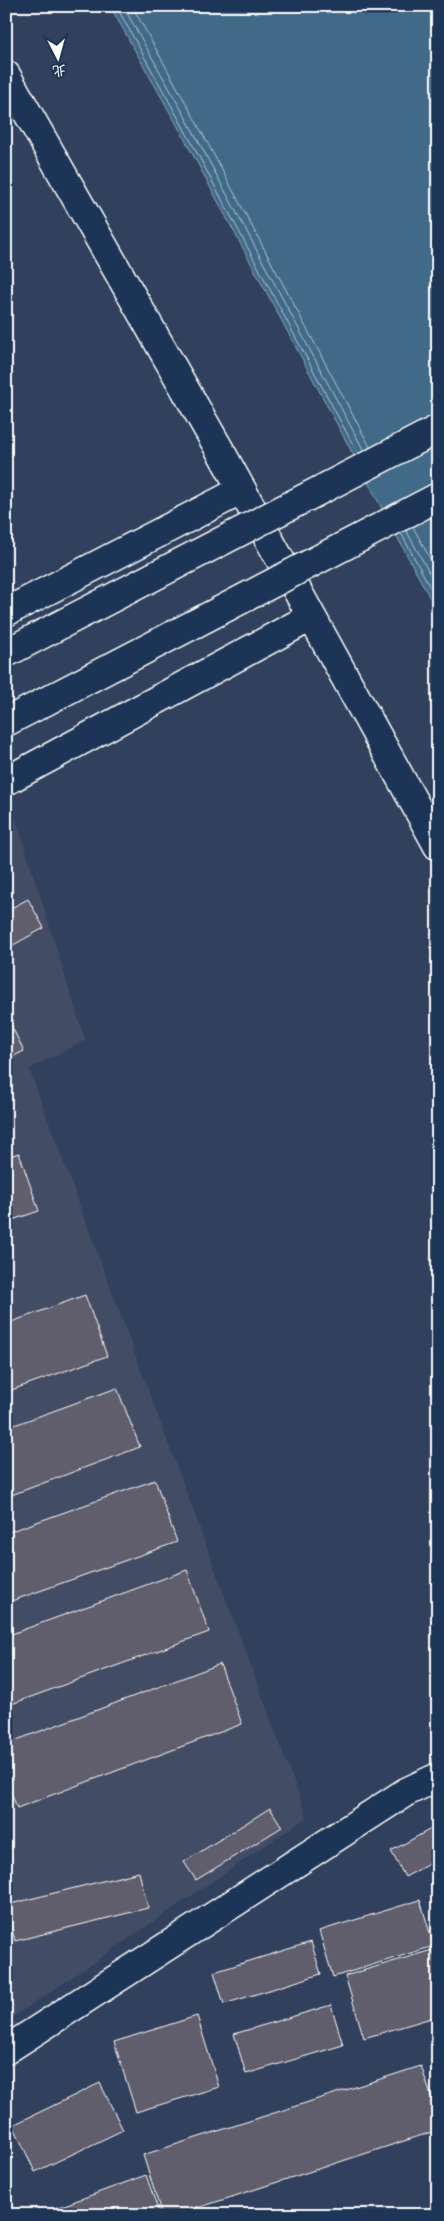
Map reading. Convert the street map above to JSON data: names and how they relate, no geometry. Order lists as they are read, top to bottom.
{
  "north": "bottom"
}
